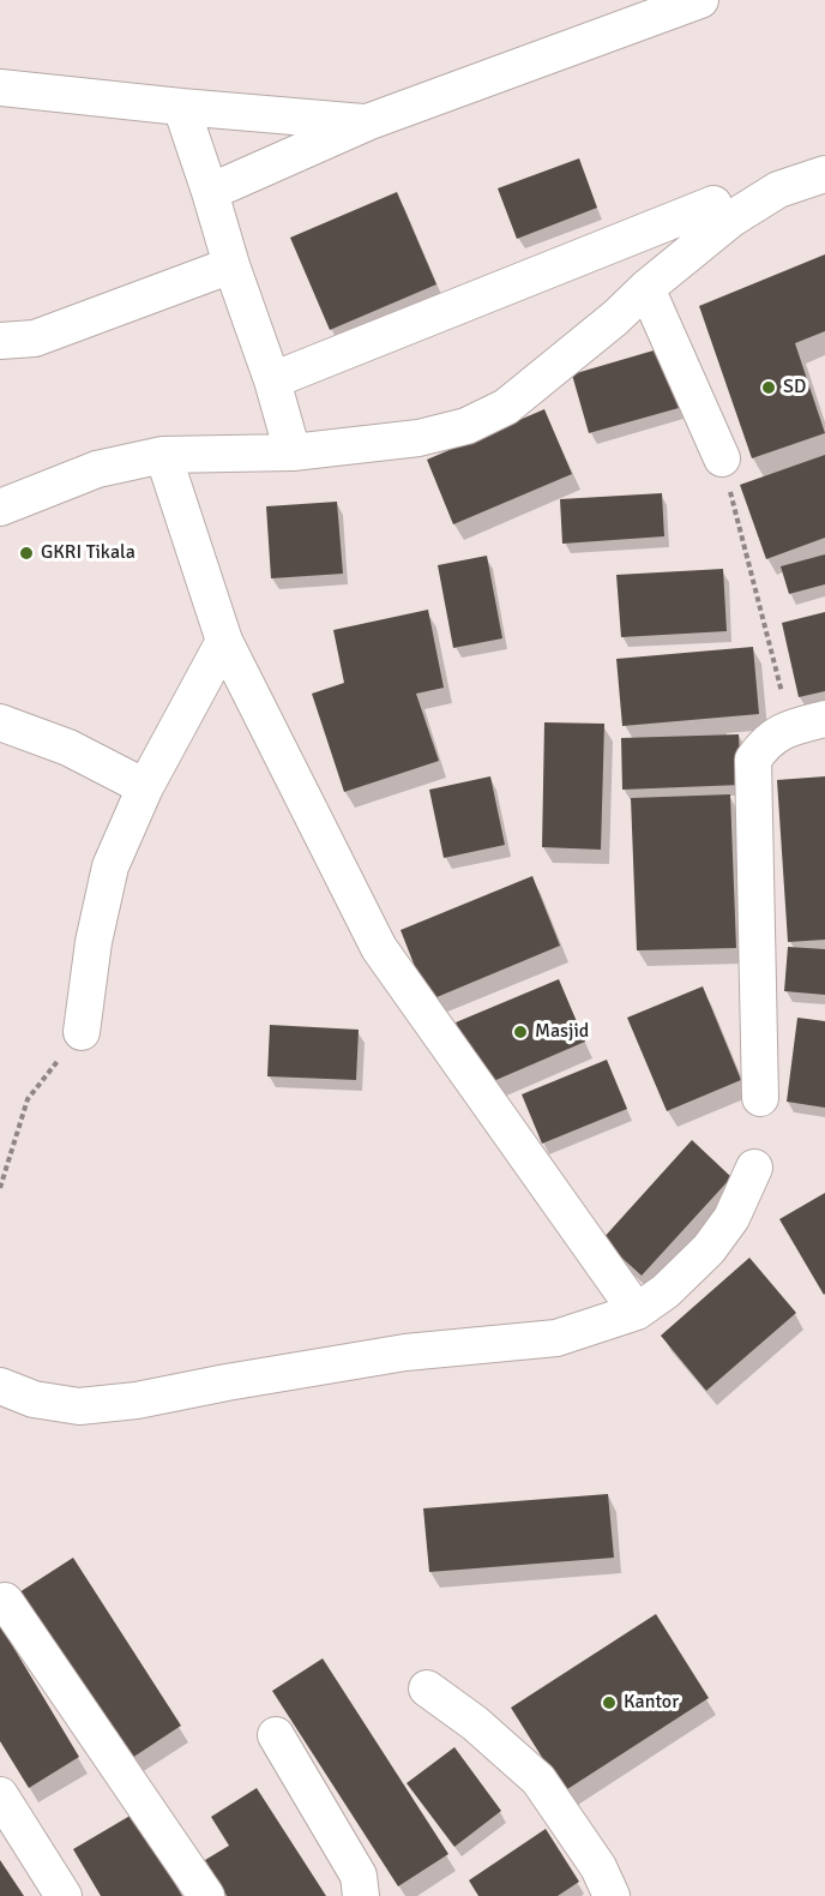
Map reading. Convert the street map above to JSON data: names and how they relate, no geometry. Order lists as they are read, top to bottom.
{
  "places": [
    "SD",
    "GKRI Tikala",
    "Masjid",
    "Kantor"
  ]
}
